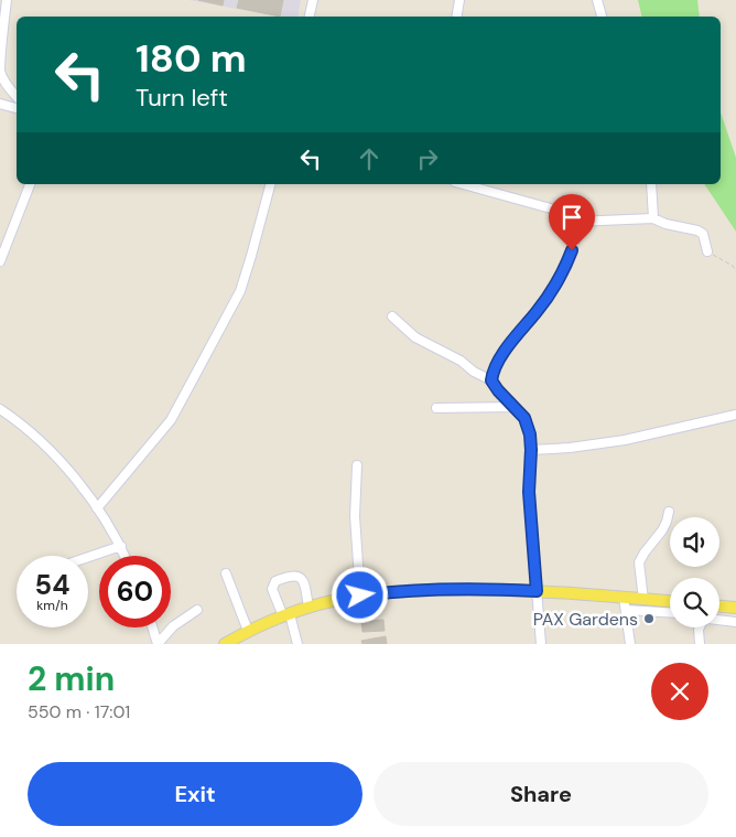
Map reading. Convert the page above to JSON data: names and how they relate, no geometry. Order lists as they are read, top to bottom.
{
  "places": ["PAX Gardens"],
  "page": {
    "turn": ["180 m", "Turn left"],
    "speed": "54 km/h",
    "limit": "60",
    "heading": ["2 min", "550 m · 17:01"],
    "buttons": ["Exit", "Share"]
  }
}
